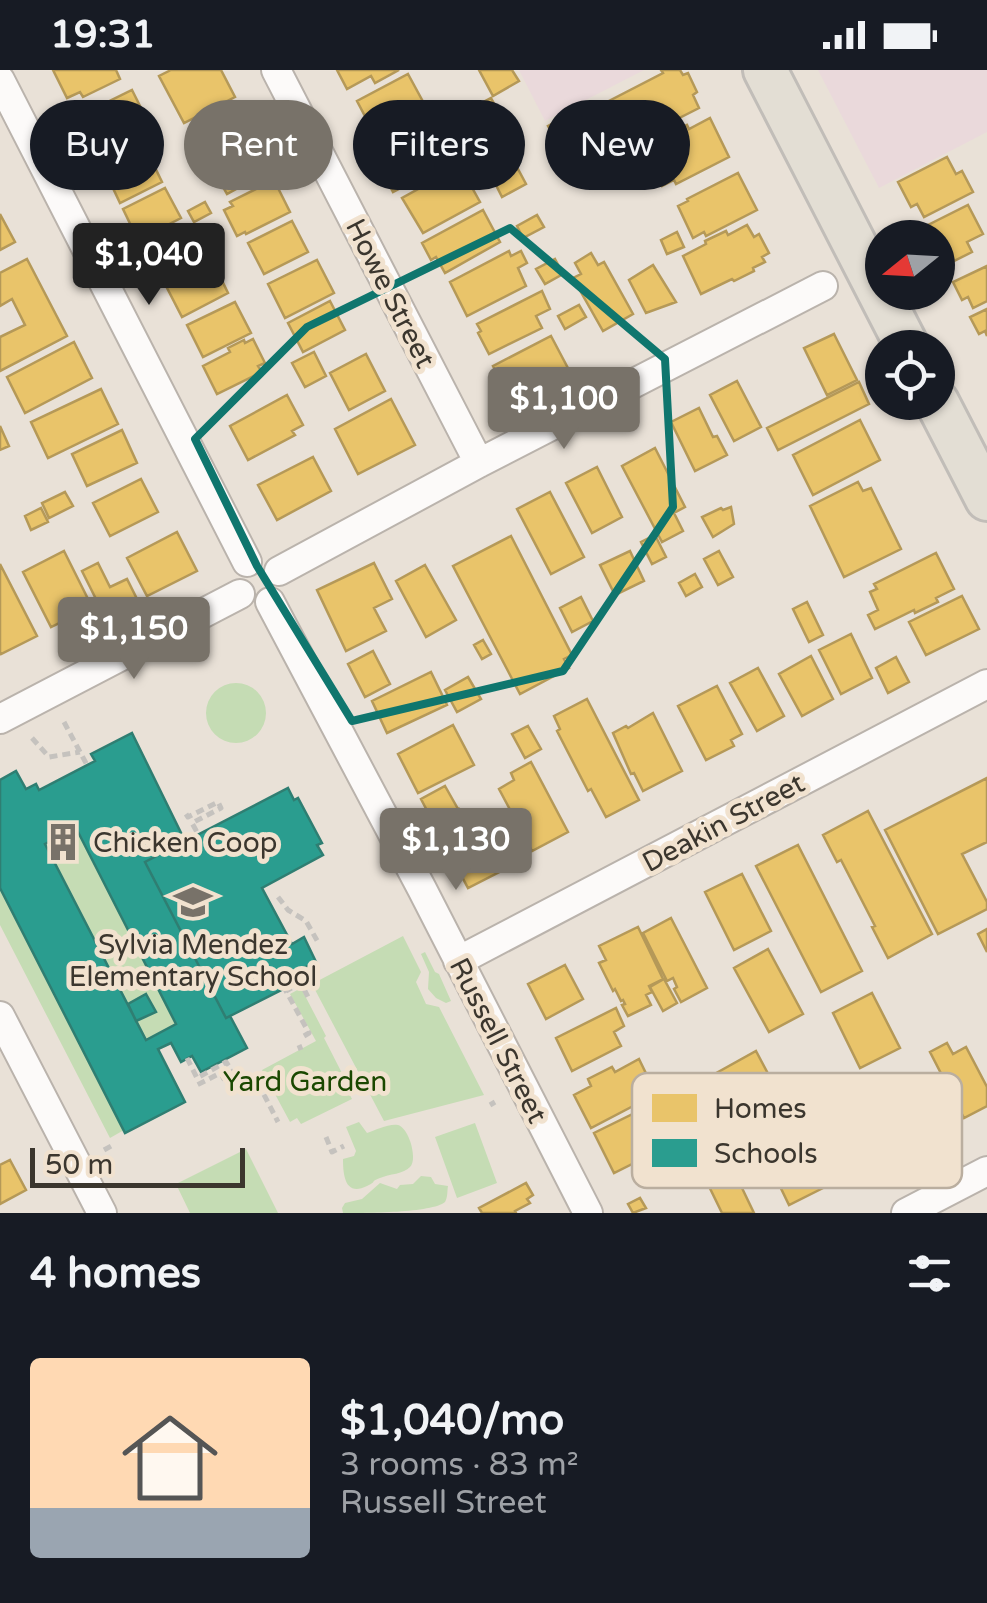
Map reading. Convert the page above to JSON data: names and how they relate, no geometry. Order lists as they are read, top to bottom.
{
  "streets": {
    "street": ["Howe Street", "Deakin Street", "Russell Street"]
  },
  "crossings": [
    ["Deakin Street", "Russell Street"]
  ],
  "parks": ["Yard Garden"],
  "places": {
    "building": ["Chicken Coop"],
    "school or university": ["Sylvia Mendez Elementary School"]
  },
  "legend": ["Homes", "Schools"],
  "scale_bar": "50 m",
  "north": "left",
  "page": {
    "status": "19:31",
    "chip": [
      "Buy",
      "Rent",
      "Filters",
      "New"
    ],
    "price": [
      "$1,040",
      "$1,100",
      "$1,150",
      "$1,130"
    ],
    "scale": "50 m",
    "heading": "4 homes",
    "list": [
      {
        "name": "$1,040/mo",
        "note": "3 rooms · 83 m² · Russell Street"
      }
    ]
  }
}
